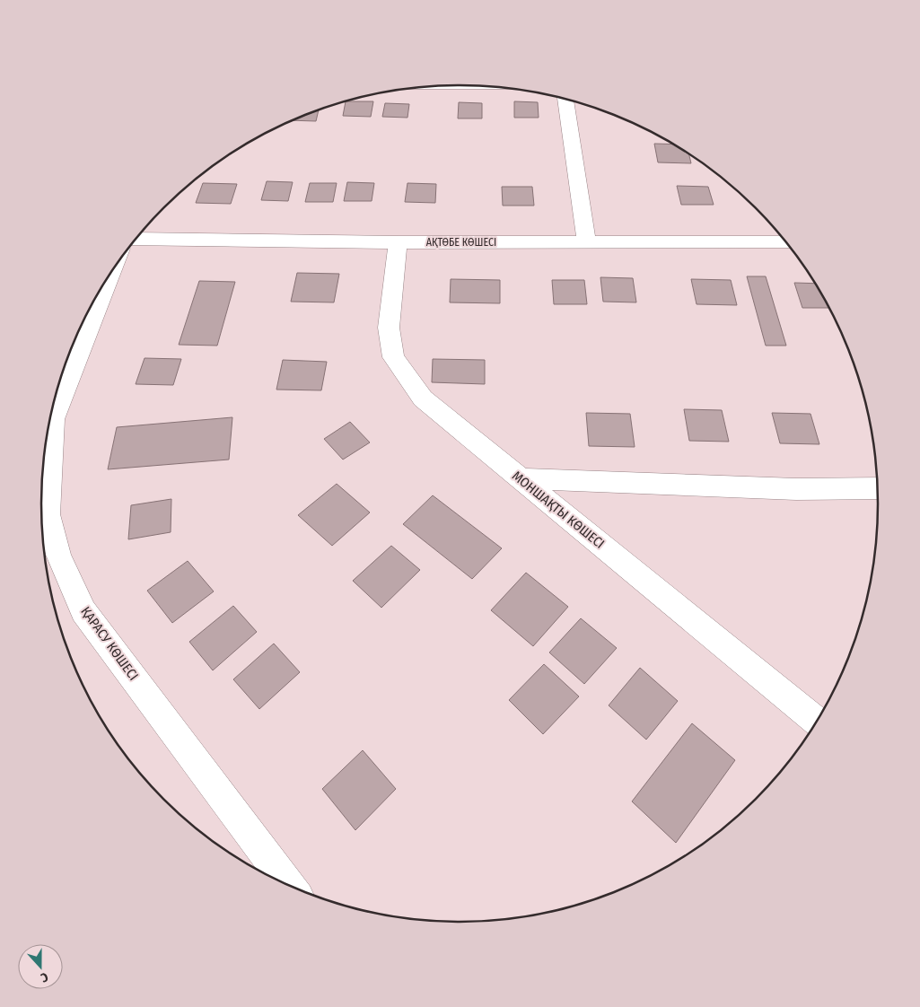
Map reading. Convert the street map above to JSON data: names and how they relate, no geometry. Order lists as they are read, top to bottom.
{
  "streets": {
    "street": ["АҚТӨБЕ КӨШЕСІ", "МОНШАҚТЫ КӨШЕСІ", "ҚАРАСУ КӨШЕСІ"]
  },
  "crossings": [
    ["АҚТӨБЕ КӨШЕСІ", "МОНШАҚТЫ КӨШЕСІ"]
  ],
  "north": "bottom"
}
